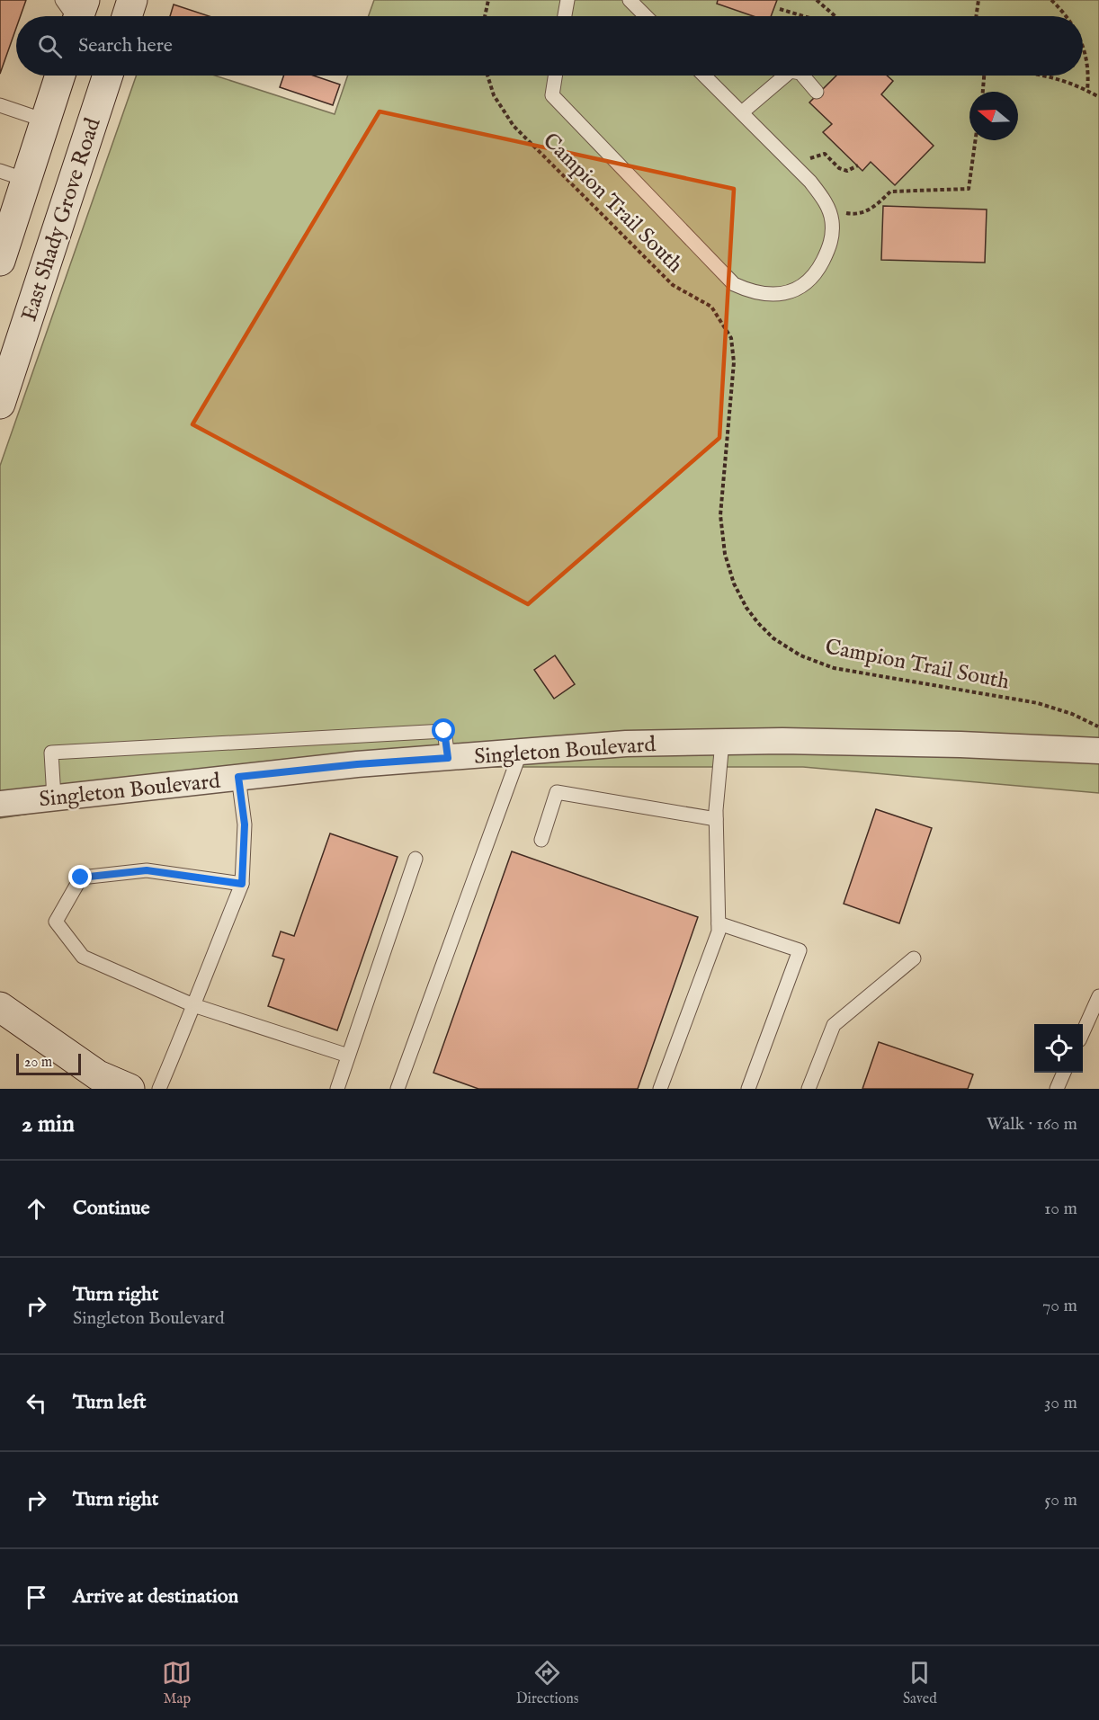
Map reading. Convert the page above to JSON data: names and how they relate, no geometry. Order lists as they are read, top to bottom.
{
  "streets": {
    "main road": ["East Shady Grove Road"],
    "street": ["Singleton Boulevard"],
    "path": ["Campion Trail South"]
  },
  "scale_bar": "20 m",
  "north": "left",
  "page": {
    "search": "Search here",
    "scale": "20 m",
    "heading": ["2 min", "Walk · 160 m"],
    "list": [
      ["Continue", "10 m"],
      ["Turn right", "Singleton Boulevard", "70 m"],
      ["Turn left", "30 m"],
      ["Turn right", "50 m"],
      "Arrive at destination"
    ],
    "nav": ["Map", "Directions", "Saved"]
  }
}
